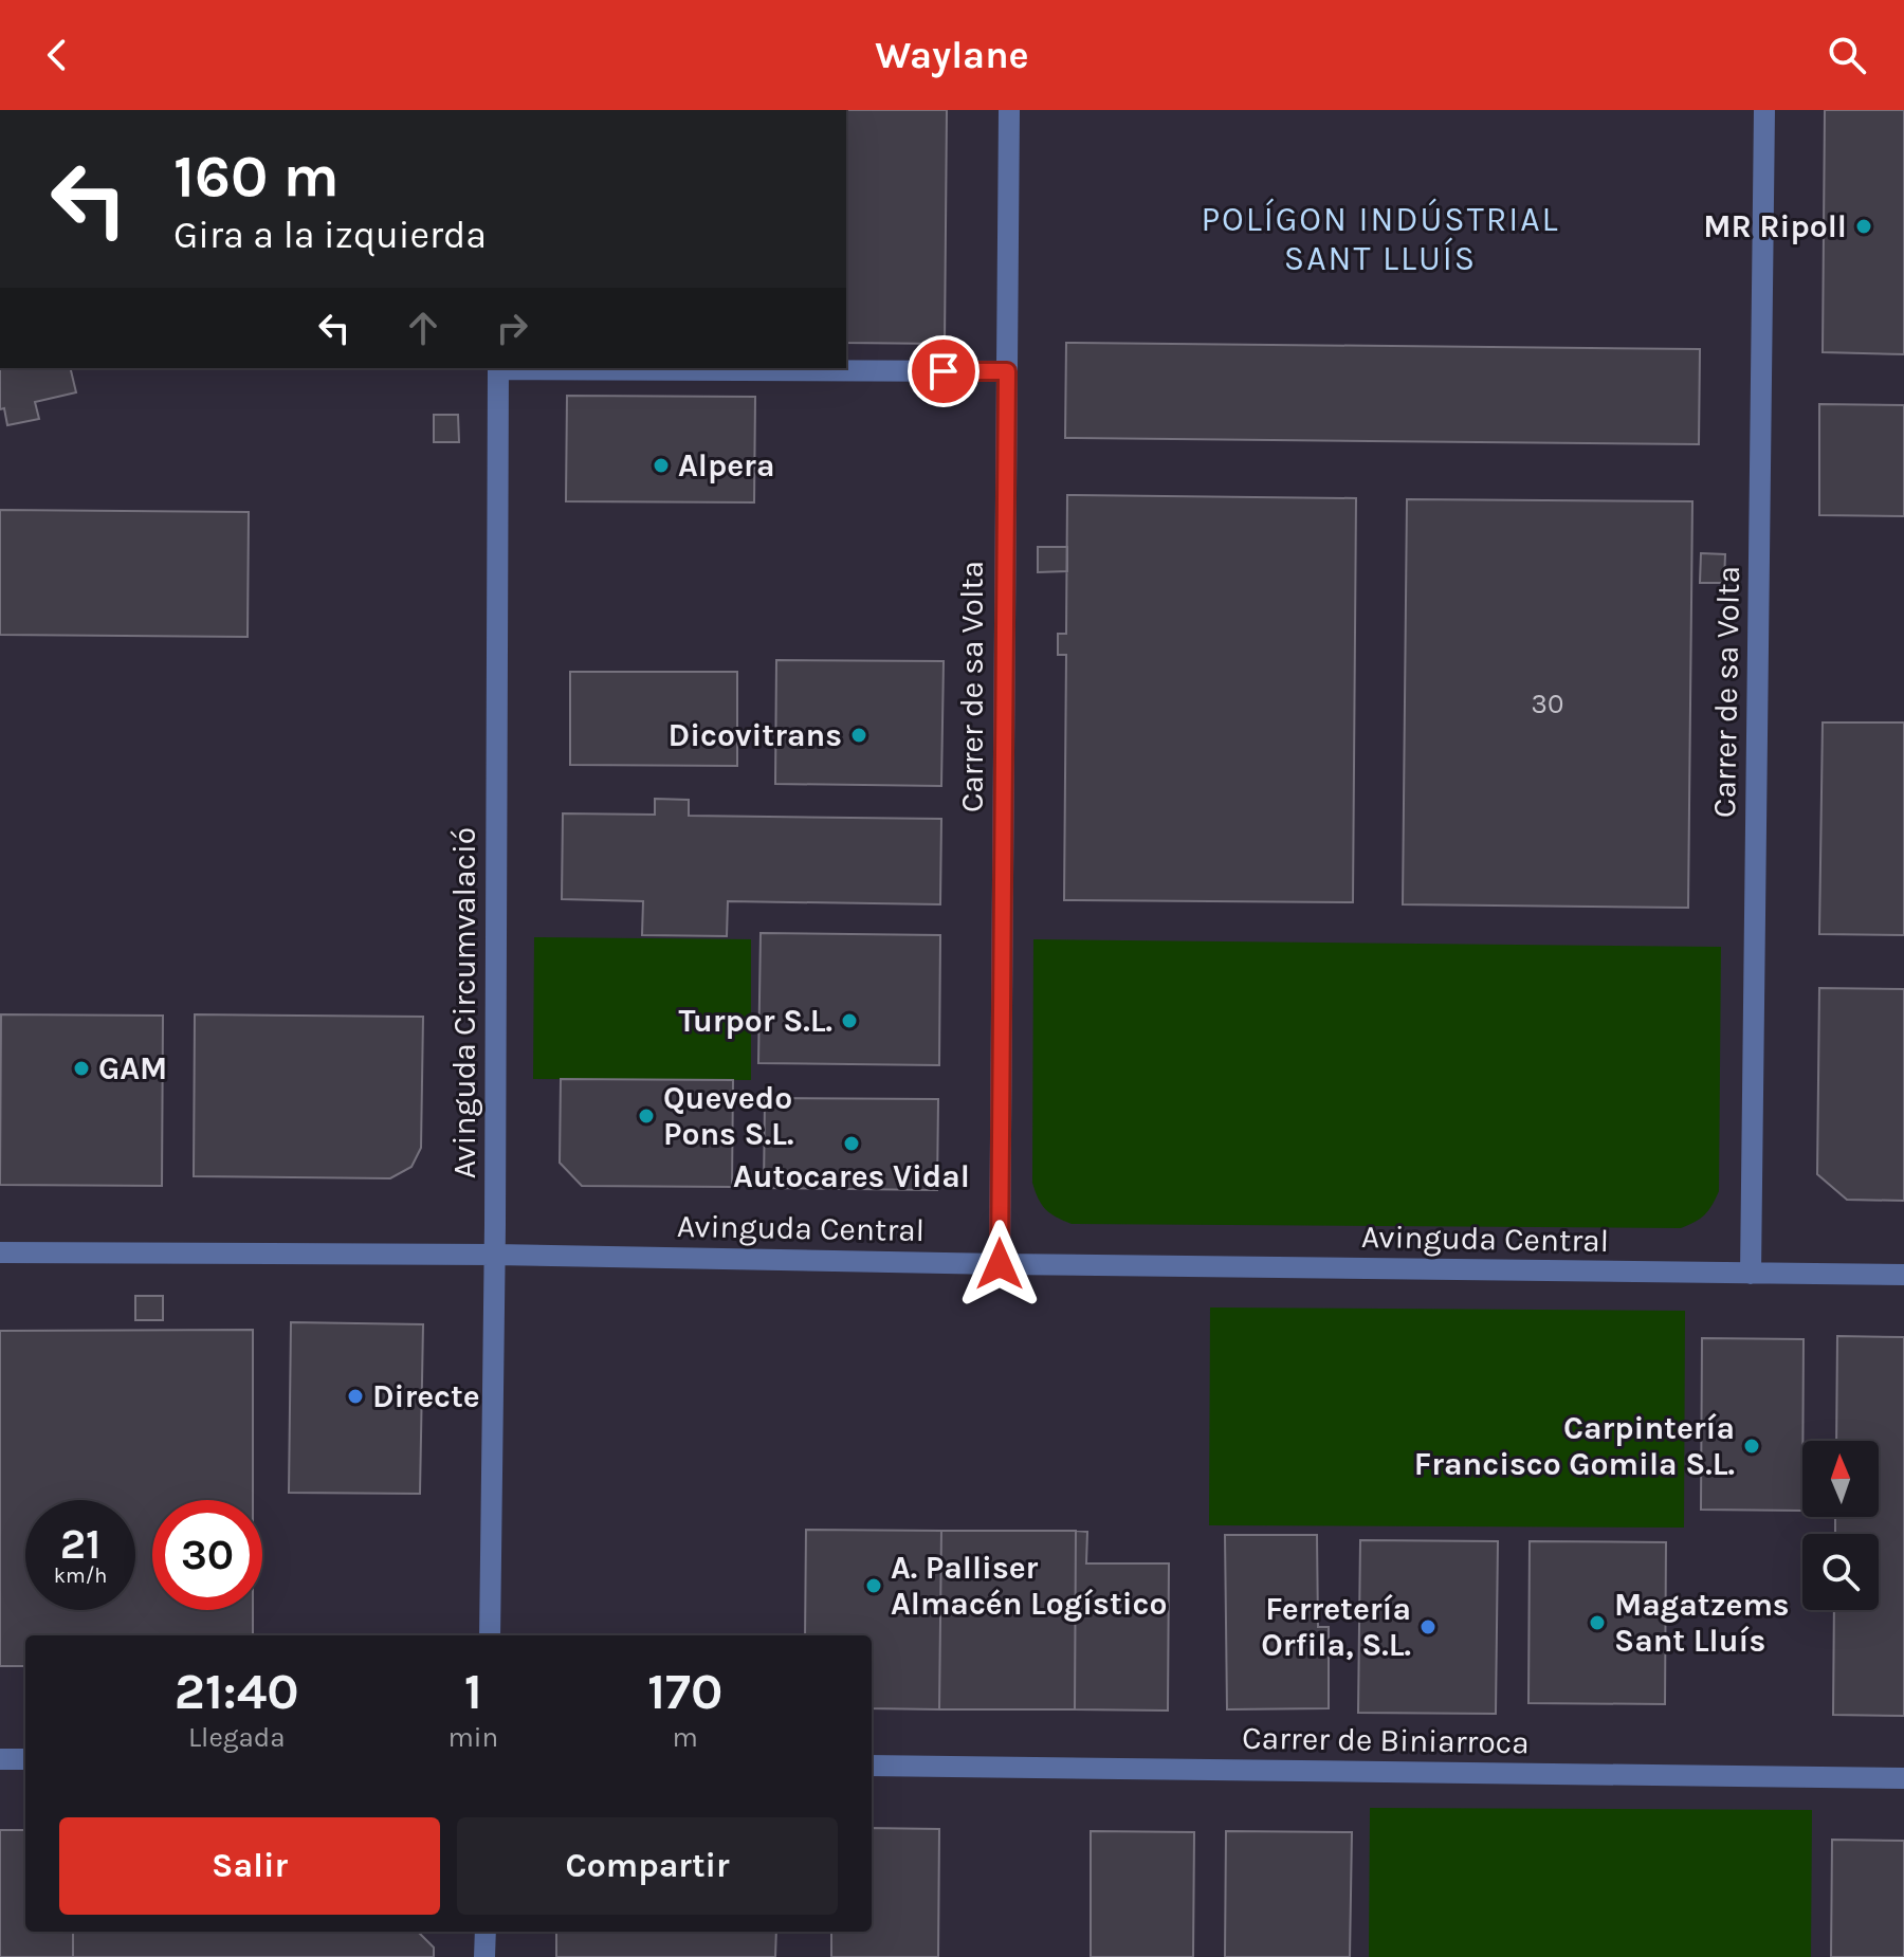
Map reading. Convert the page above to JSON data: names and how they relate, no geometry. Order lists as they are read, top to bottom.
{
  "streets": {
    "street": [
      "Carrer de sa Volta",
      "Avinguda Circumvalació",
      "Avinguda Central",
      "Carrer de Biniarroca"
    ]
  },
  "crossings": [
    ["Carrer de sa Volta", "Avinguda Central"],
    ["Avinguda Circumvalació", "Avinguda Central"]
  ],
  "districts": ["POLÍGON INDÚSTRIAL SANT LLUÍS"],
  "places": [
    "MR Ripoll",
    "Alpera",
    "Dicovitrans",
    "Turpor S.L.",
    "GAM",
    "Quevedo Pons S.L.",
    "Autocares Vidal",
    "Directe",
    "Carpintería Francisco Gomila S.L.",
    "A. Palliser Almacén Logístico",
    "Magatzems Sant Lluís",
    "Ferretería Orfila, S.L."
  ],
  "house_numbers": ["30"],
  "north": "top",
  "page": {
    "header": "Waylane",
    "turn": ["160 m", "Gira a la izquierda"],
    "speed": "21 km/h",
    "limit": "30",
    "eta": [
      "21:40",
      "Llegada",
      "1",
      "min",
      "170",
      "m"
    ],
    "buttons": ["Salir", "Compartir"]
  }
}
